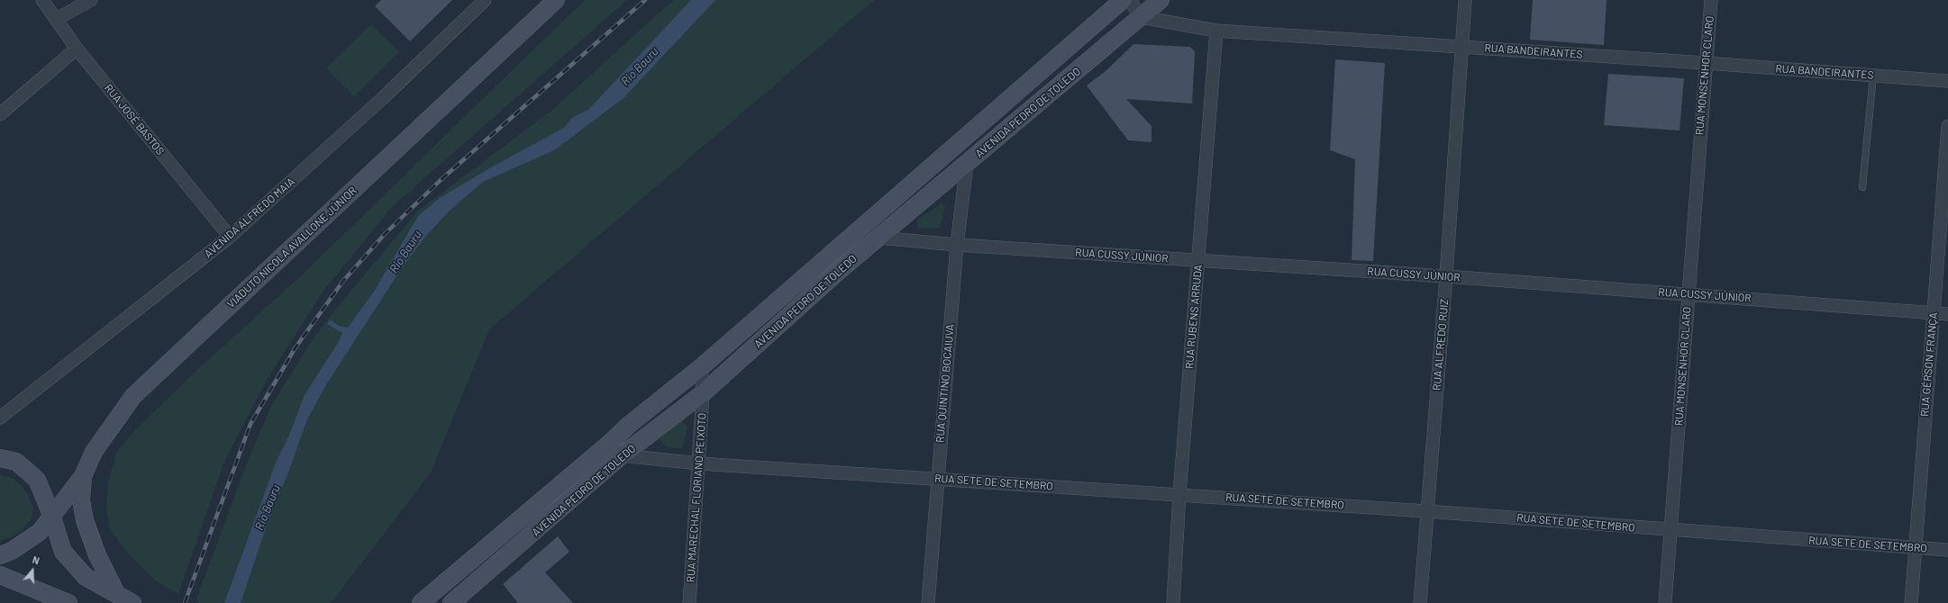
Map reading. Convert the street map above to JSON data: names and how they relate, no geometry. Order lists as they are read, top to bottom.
{
  "streets": {
    "main road": ["AVENIDA PEDRO DE TOLEDO", "VIADUTO NICOLA AVALLONE JÚNIOR"],
    "street": [
      "RUA BANDEIRANTES",
      "RUA MONSENHOR CLARO",
      "RUA JOSÉ BASTOS",
      "AVENIDA ALFREDO MAIA",
      "RUA CUSSY JÚNIOR",
      "RUA RUBENS ARRUDA",
      "RUA ALFREDO RUIZ",
      "RUA GÉRSON FRANÇA",
      "RUA QUINTINO BOCAIUVA",
      "RUA SETE DE SETEMBRO",
      "RUA MARECHAL FLORIANO PEIXOTO"
    ]
  },
  "crossings": [
    ["RUA BANDEIRANTES", "RUA MONSENHOR CLARO"],
    ["RUA BANDEIRANTES", "AVENIDA PEDRO DE TOLEDO"],
    ["RUA BANDEIRANTES", "RUA RUBENS ARRUDA"],
    ["RUA BANDEIRANTES", "RUA ALFREDO RUIZ"],
    ["RUA MONSENHOR CLARO", "RUA CUSSY JÚNIOR"],
    ["RUA MONSENHOR CLARO", "RUA SETE DE SETEMBRO"],
    ["AVENIDA PEDRO DE TOLEDO", "RUA CUSSY JÚNIOR"],
    ["AVENIDA PEDRO DE TOLEDO", "RUA QUINTINO BOCAIUVA"],
    ["AVENIDA PEDRO DE TOLEDO", "RUA SETE DE SETEMBRO"],
    ["AVENIDA PEDRO DE TOLEDO", "RUA MARECHAL FLORIANO PEIXOTO"],
    ["RUA JOSÉ BASTOS", "AVENIDA ALFREDO MAIA"],
    ["RUA CUSSY JÚNIOR", "RUA RUBENS ARRUDA"],
    ["RUA CUSSY JÚNIOR", "RUA ALFREDO RUIZ"],
    ["RUA CUSSY JÚNIOR", "RUA GÉRSON FRANÇA"],
    ["RUA CUSSY JÚNIOR", "RUA QUINTINO BOCAIUVA"],
    ["RUA RUBENS ARRUDA", "RUA SETE DE SETEMBRO"],
    ["RUA ALFREDO RUIZ", "RUA SETE DE SETEMBRO"],
    ["RUA GÉRSON FRANÇA", "RUA SETE DE SETEMBRO"],
    ["RUA QUINTINO BOCAIUVA", "RUA SETE DE SETEMBRO"],
    ["RUA SETE DE SETEMBRO", "RUA MARECHAL FLORIANO PEIXOTO"]
  ],
  "water": ["Rio Bauru"],
  "north": "top"
}
